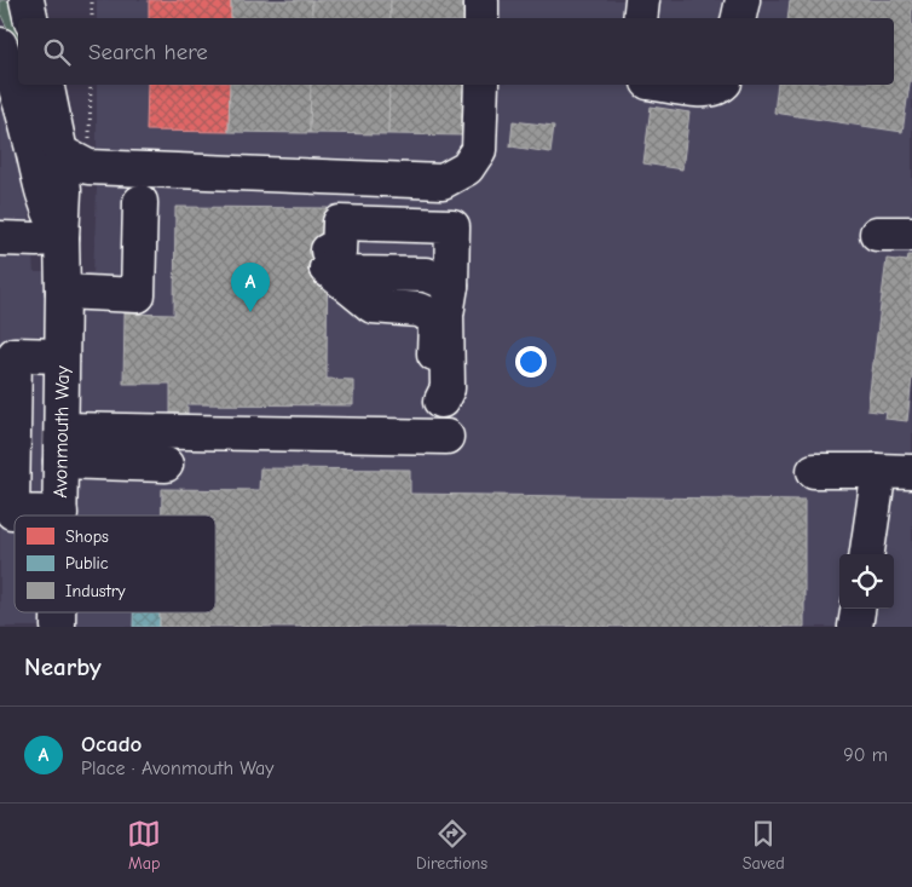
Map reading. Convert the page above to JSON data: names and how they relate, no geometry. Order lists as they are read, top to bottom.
{
  "streets": {
    "street": ["Avonmouth Way"]
  },
  "legend": ["Shops", "Public", "Industry"],
  "page": {
    "search": "Search here",
    "pins": "A",
    "heading": "Nearby",
    "list": [
      {
        "mark": "A",
        "name": "Ocado",
        "note": "Place · Avonmouth Way",
        "value": "90 m"
      }
    ],
    "nav": ["Map", "Directions", "Saved"]
  }
}
